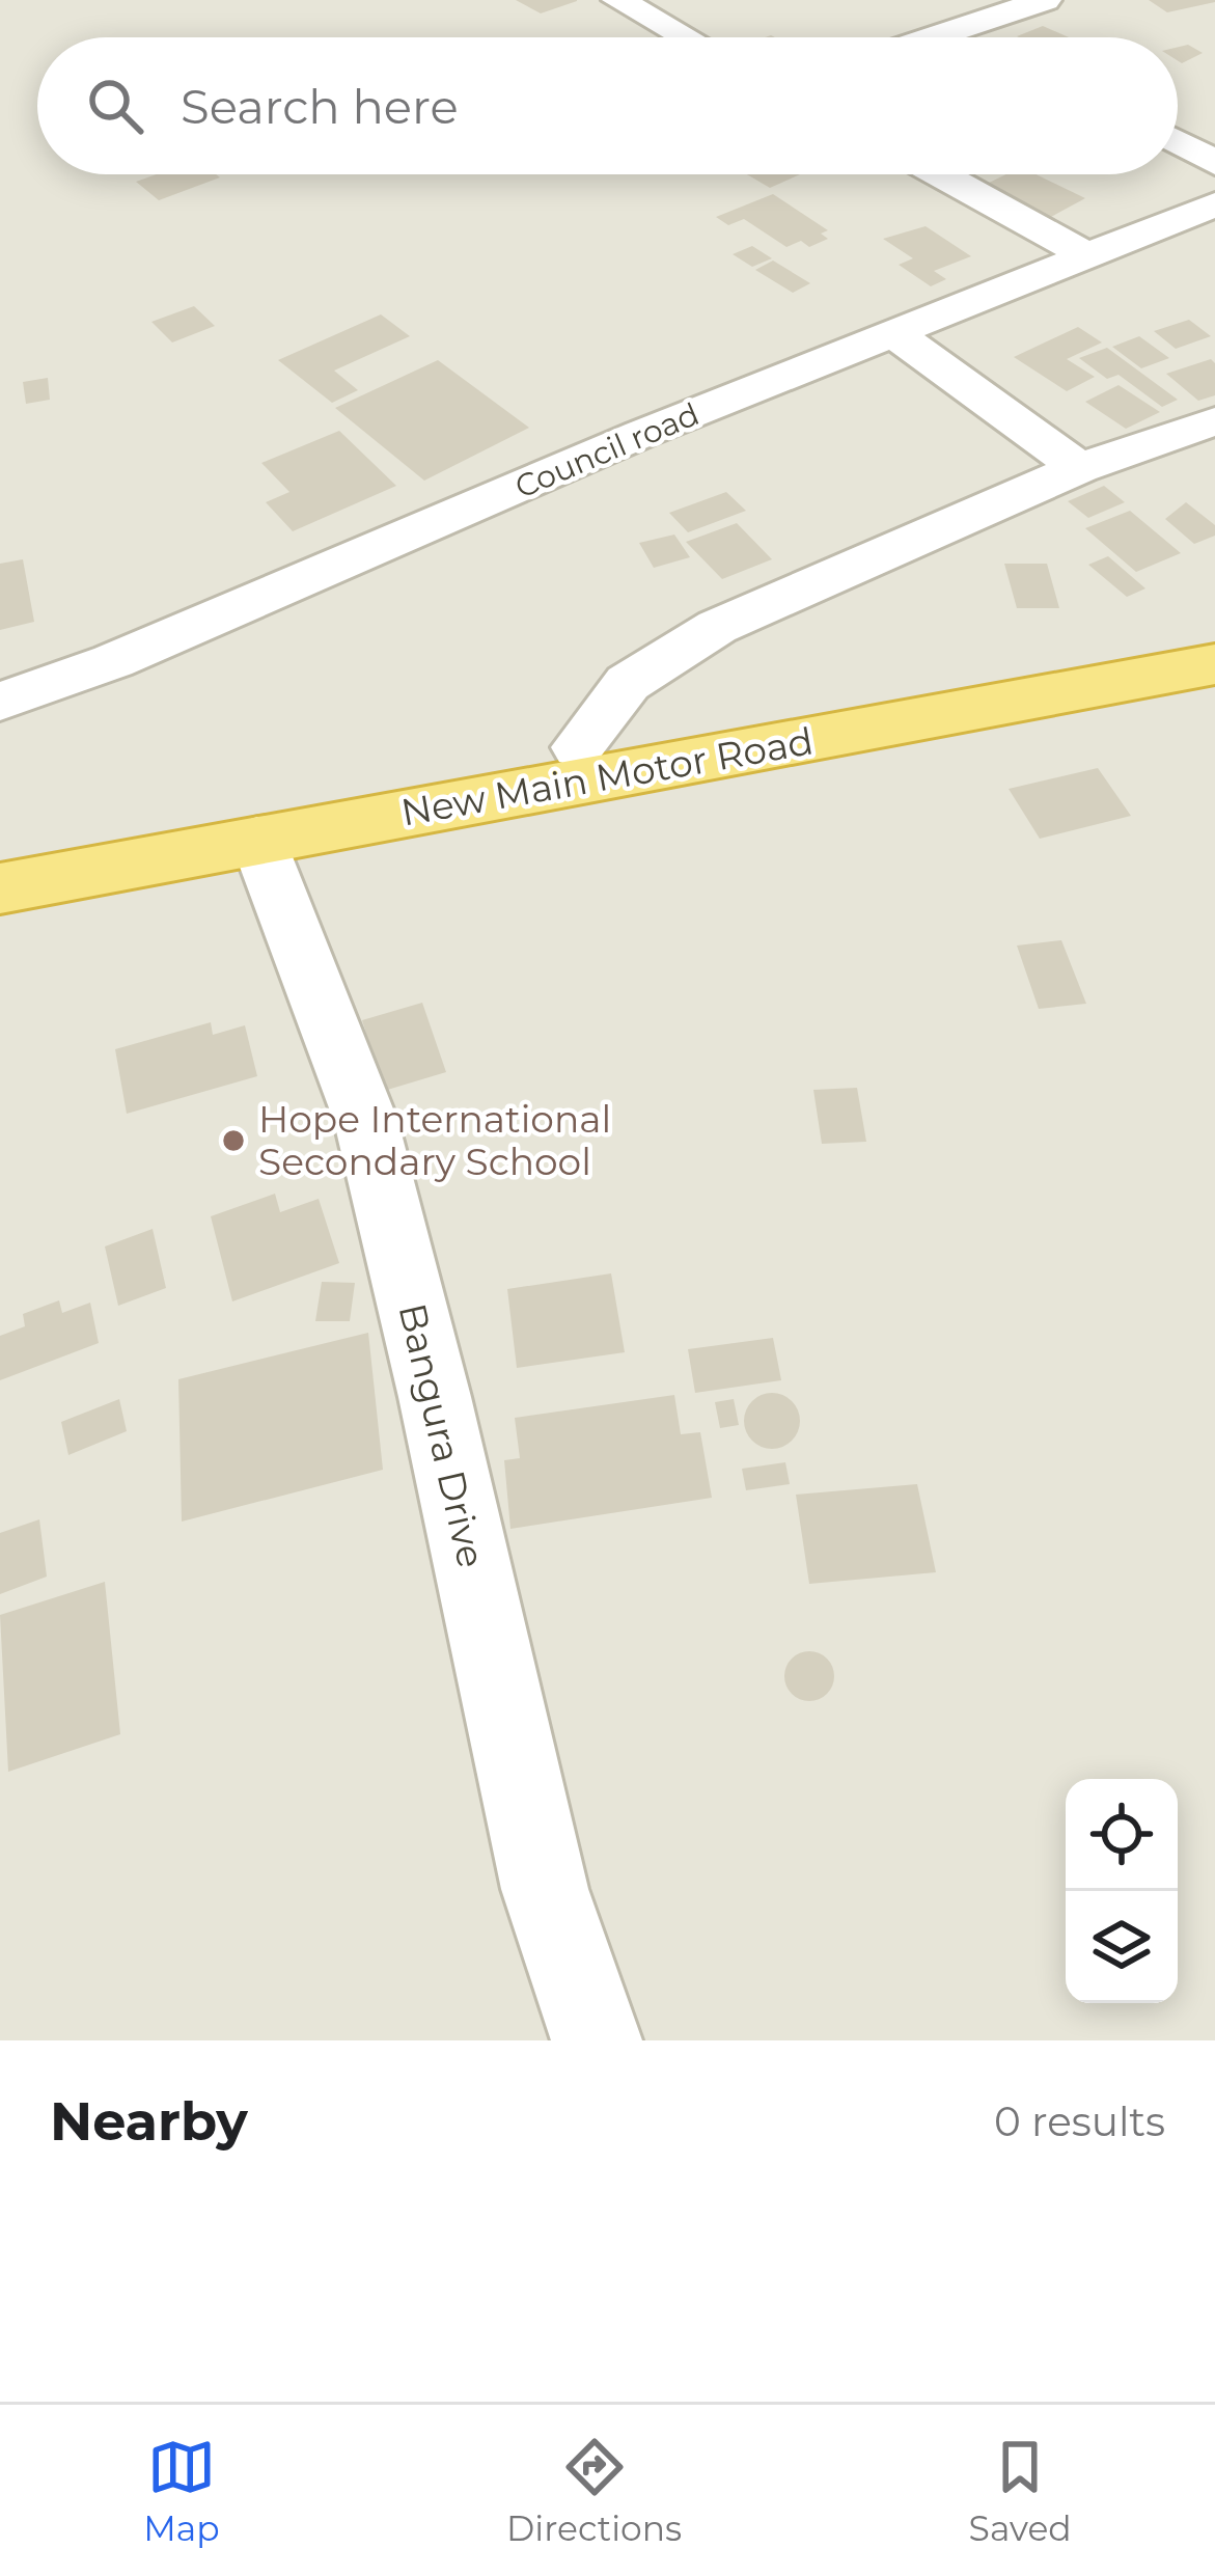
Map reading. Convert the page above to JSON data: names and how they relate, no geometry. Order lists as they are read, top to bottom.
{
  "streets": {
    "highway": ["New Main Motor Road"],
    "street": ["Council road", "Bangura Drive"]
  },
  "crossings": [
    ["New Main Motor Road", "Bangura Drive"]
  ],
  "places": ["Hope International Secondary School"],
  "page": {
    "search": "Search here",
    "heading": ["Nearby", "0 results"],
    "nav": ["Map", "Directions", "Saved"]
  }
}
